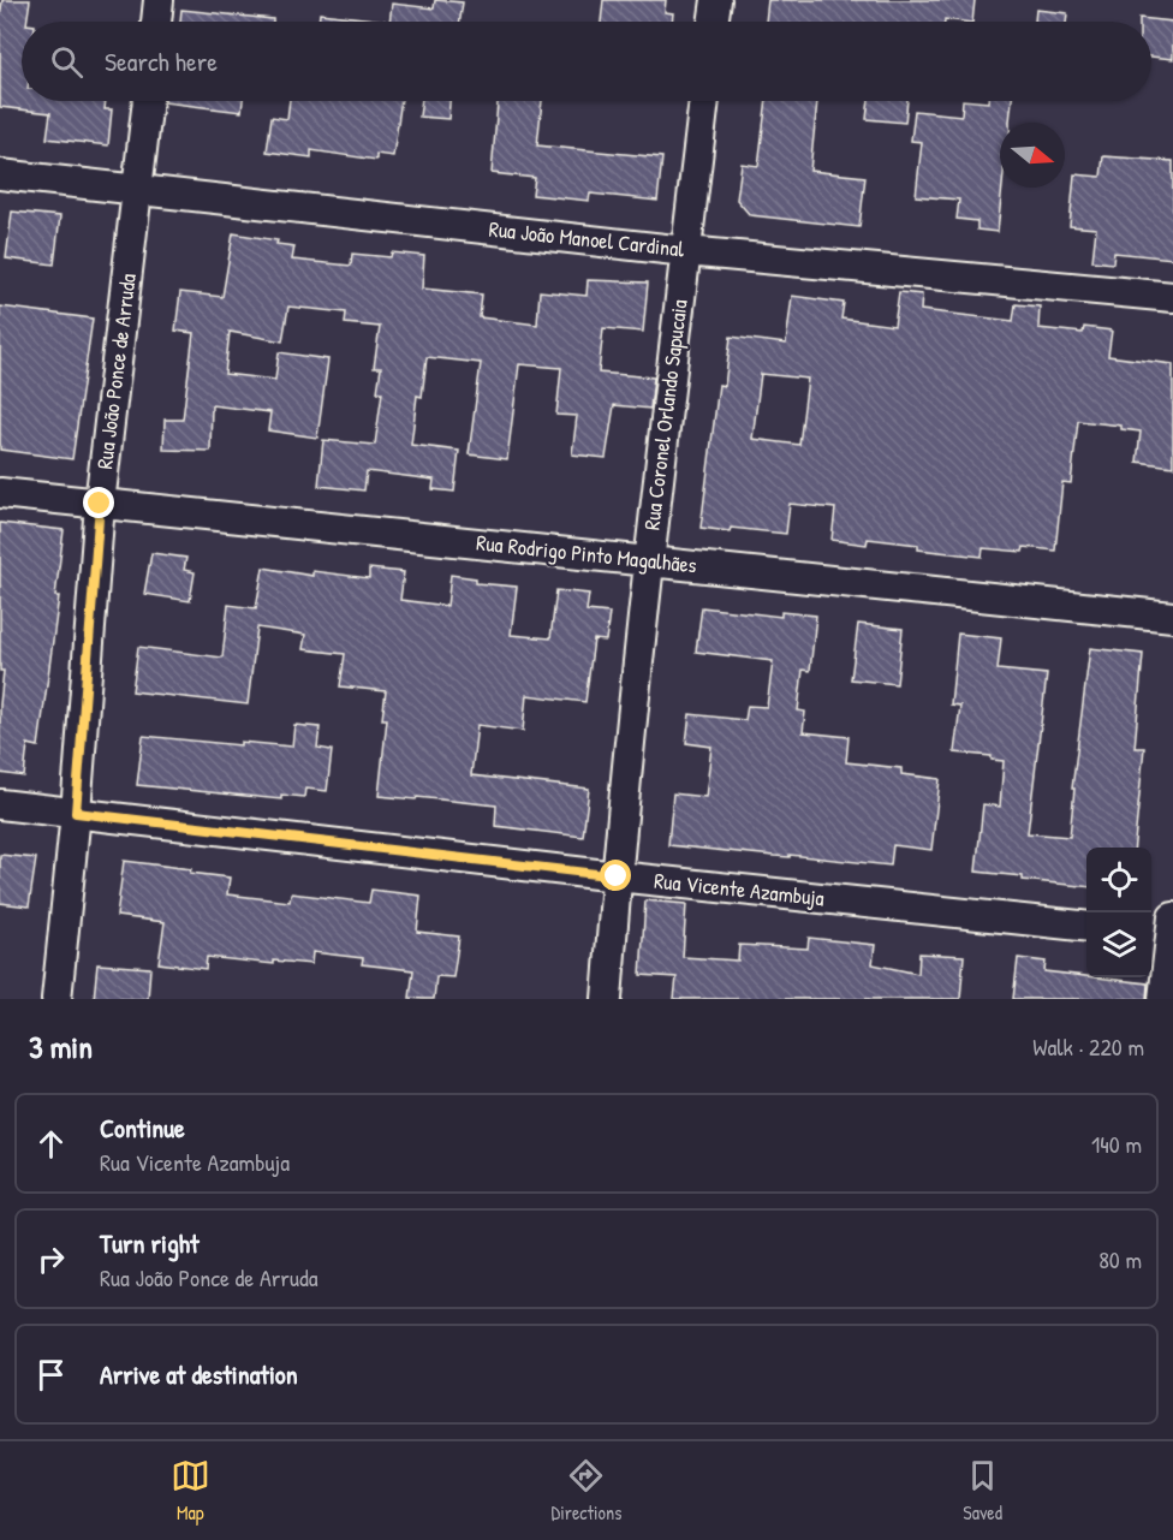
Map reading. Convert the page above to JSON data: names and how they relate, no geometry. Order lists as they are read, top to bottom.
{
  "streets": {
    "street": [
      "Rua João Manoel Cardinal",
      "Rua João Ponce de Arruda",
      "Rua Coronel Orlando Sapucaia",
      "Rua Rodrigo Pinto Magalhães",
      "Rua Vicente Azambuja"
    ]
  },
  "crossings": [
    ["Rua João Manoel Cardinal", "Rua João Ponce de Arruda"],
    ["Rua João Manoel Cardinal", "Rua Coronel Orlando Sapucaia"],
    ["Rua João Ponce de Arruda", "Rua Rodrigo Pinto Magalhães"],
    ["Rua João Ponce de Arruda", "Rua Vicente Azambuja"],
    ["Rua Coronel Orlando Sapucaia", "Rua Rodrigo Pinto Magalhães"],
    ["Rua Coronel Orlando Sapucaia", "Rua Vicente Azambuja"]
  ],
  "north": "right",
  "page": {
    "search": "Search here",
    "heading": ["3 min", "Walk · 220 m"],
    "list": [
      ["Continue", "Rua Vicente Azambuja", "140 m"],
      ["Turn right", "Rua João Ponce de Arruda", "80 m"],
      "Arrive at destination"
    ],
    "nav": ["Map", "Directions", "Saved"]
  }
}
